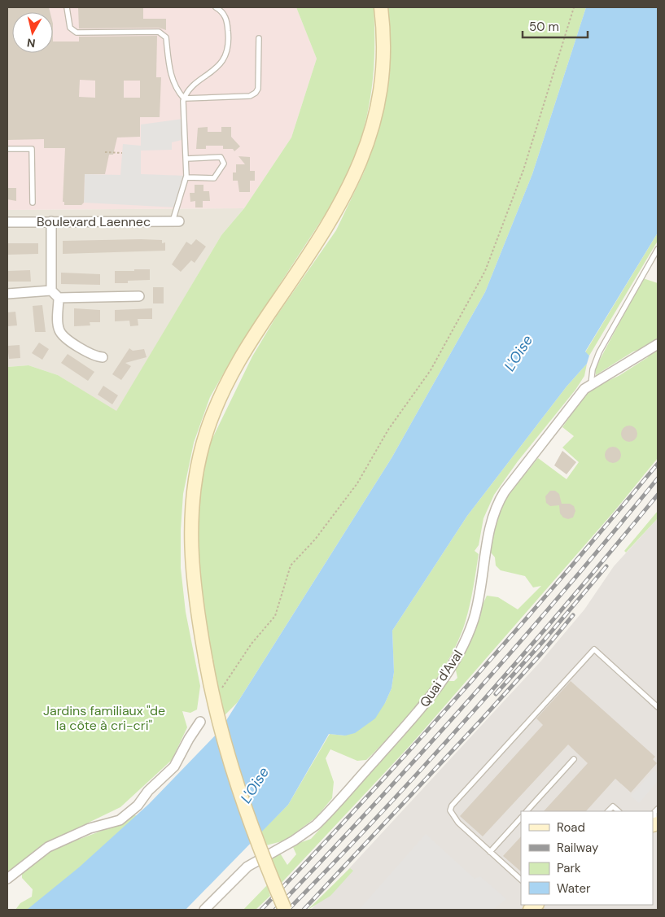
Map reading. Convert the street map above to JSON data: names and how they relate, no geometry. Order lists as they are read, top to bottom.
{
  "streets": {
    "street": ["Boulevard Laennec", "Quai d'Aval"]
  },
  "water": ["L'Oise"],
  "parks": ["Jardins familiaux \"de la côte à cri-cri\""],
  "legend": [
    "Road",
    "Railway",
    "Park",
    "Water"
  ],
  "scale_bar": "50 m",
  "north": "bottom"
}
